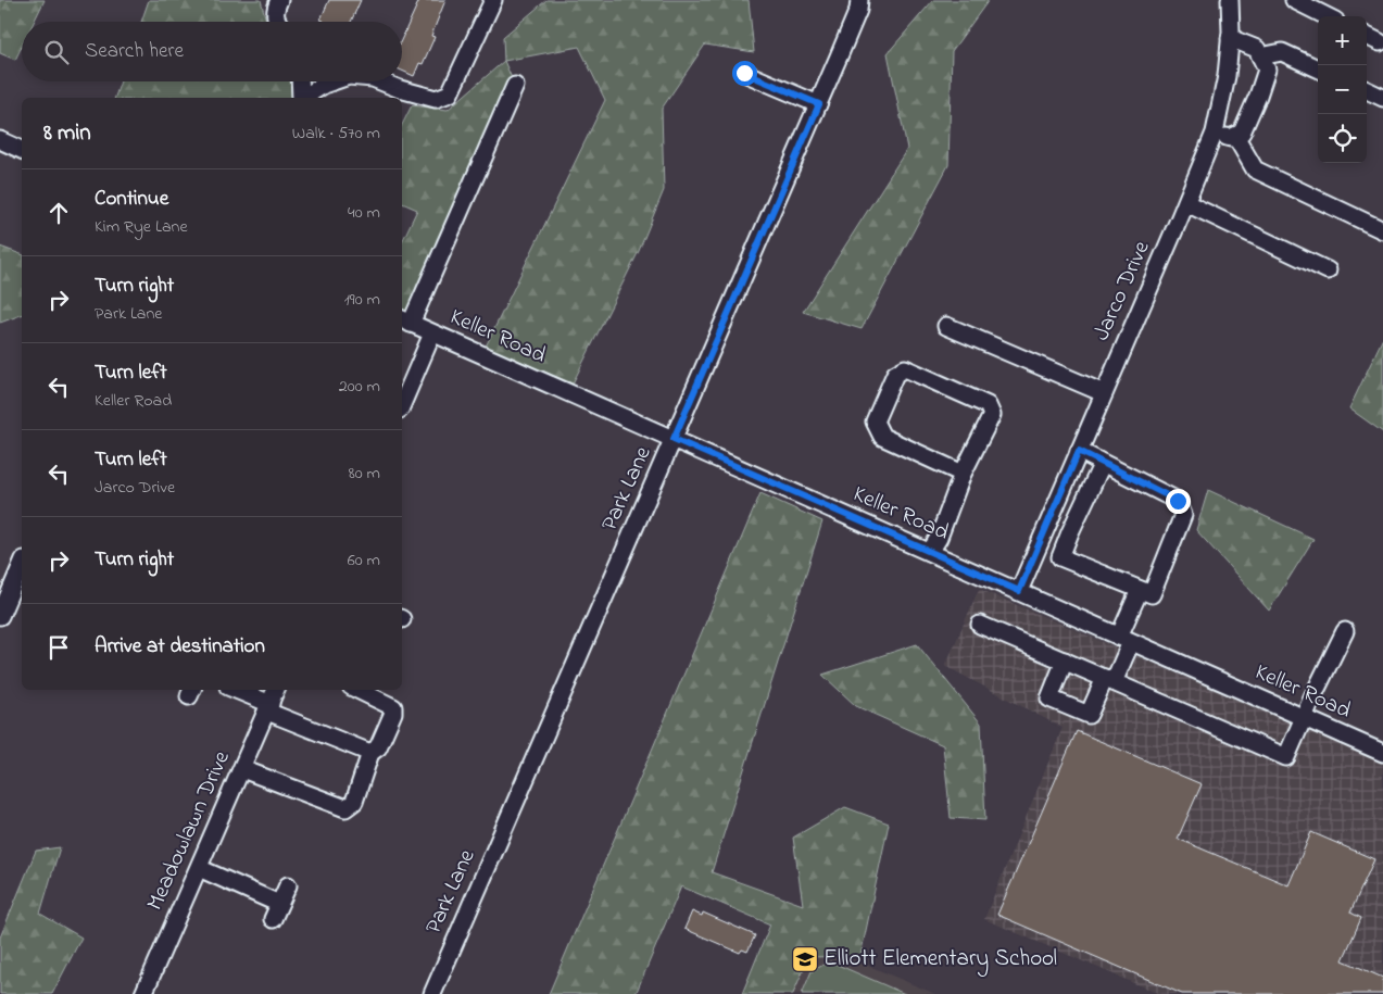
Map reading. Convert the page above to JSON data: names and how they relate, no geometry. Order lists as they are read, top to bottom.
{
  "streets": {
    "street": [
      "Jarco Drive",
      "Keller Road",
      "Park Lane",
      "Meadowlawn Drive"
    ]
  },
  "crossings": [
    ["Jarco Drive", "Keller Road"],
    ["Keller Road", "Park Lane"]
  ],
  "places": {
    "school or university": ["Elliott Elementary School"]
  },
  "page": {
    "map_buttons": ["+", "−"],
    "search": "Search here",
    "heading": ["8 min", "Walk · 570 m"],
    "list": [
      ["Continue", "Kim Rye Lane", "40 m"],
      ["Turn right", "Park Lane", "190 m"],
      ["Turn left", "Keller Road", "200 m"],
      ["Turn left", "Jarco Drive", "80 m"],
      ["Turn right", "60 m"],
      "Arrive at destination"
    ]
  }
}
